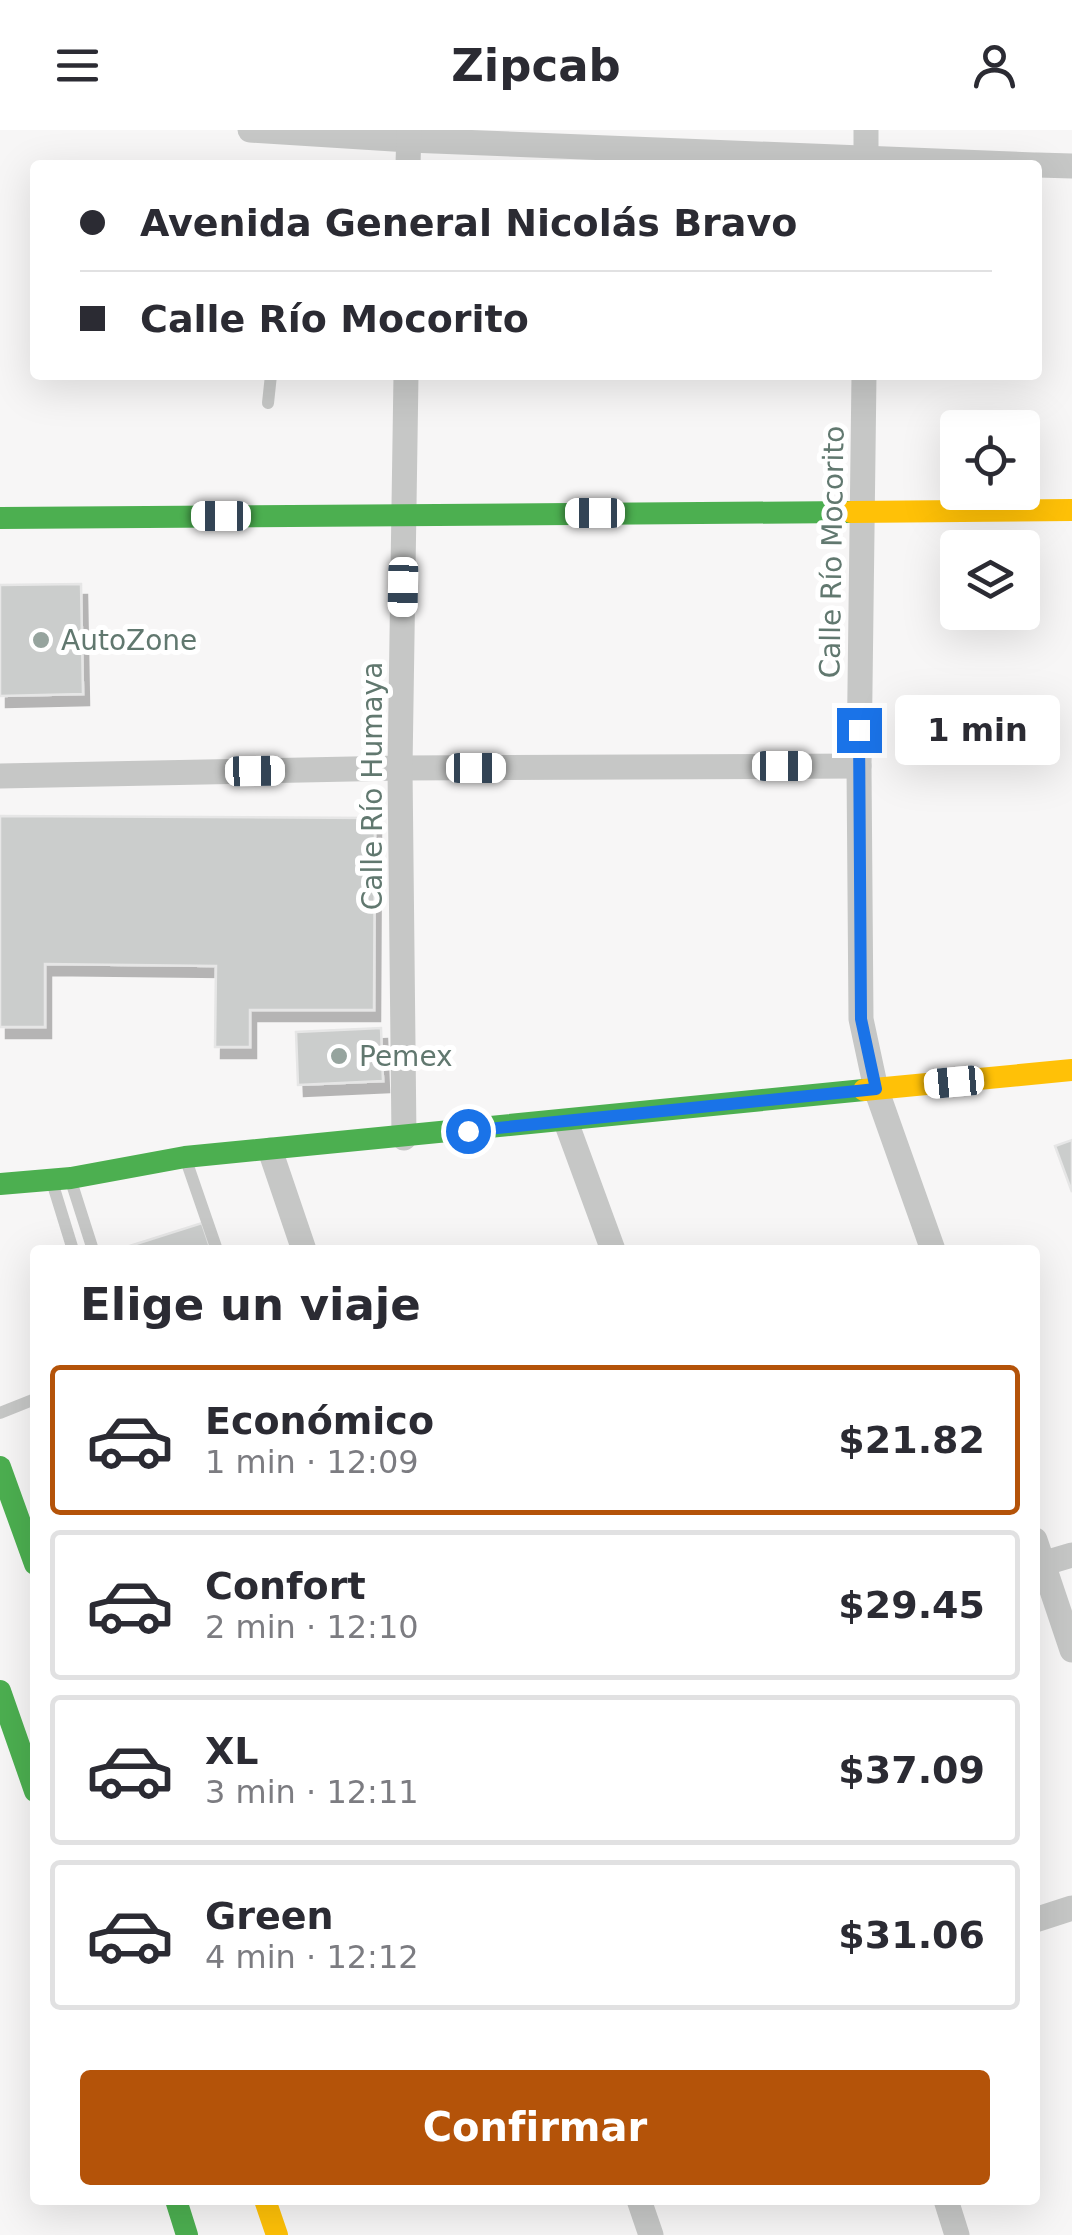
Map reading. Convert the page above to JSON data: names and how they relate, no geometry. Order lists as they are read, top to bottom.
{
  "streets": {
    "street": ["Calle Río Mocorito", "Calle Río Humaya"]
  },
  "places": ["AutoZone", "Pemex"],
  "page": {
    "header": "Zipcab",
    "banner": ["Avenida General Nicolás Bravo", "Calle Río Mocorito"],
    "bubble": "1 min",
    "heading": "Elige un viaje",
    "list": [
      {
        "name": "Económico",
        "note": "1 min · 12:09",
        "value": "$21.82"
      },
      {
        "name": "Confort",
        "note": "2 min · 12:10",
        "value": "$29.45"
      },
      {
        "name": "XL",
        "note": "3 min · 12:11",
        "value": "$37.09"
      },
      {
        "name": "Green",
        "note": "4 min · 12:12",
        "value": "$31.06"
      }
    ],
    "buttons": "Confirmar"
  }
}
